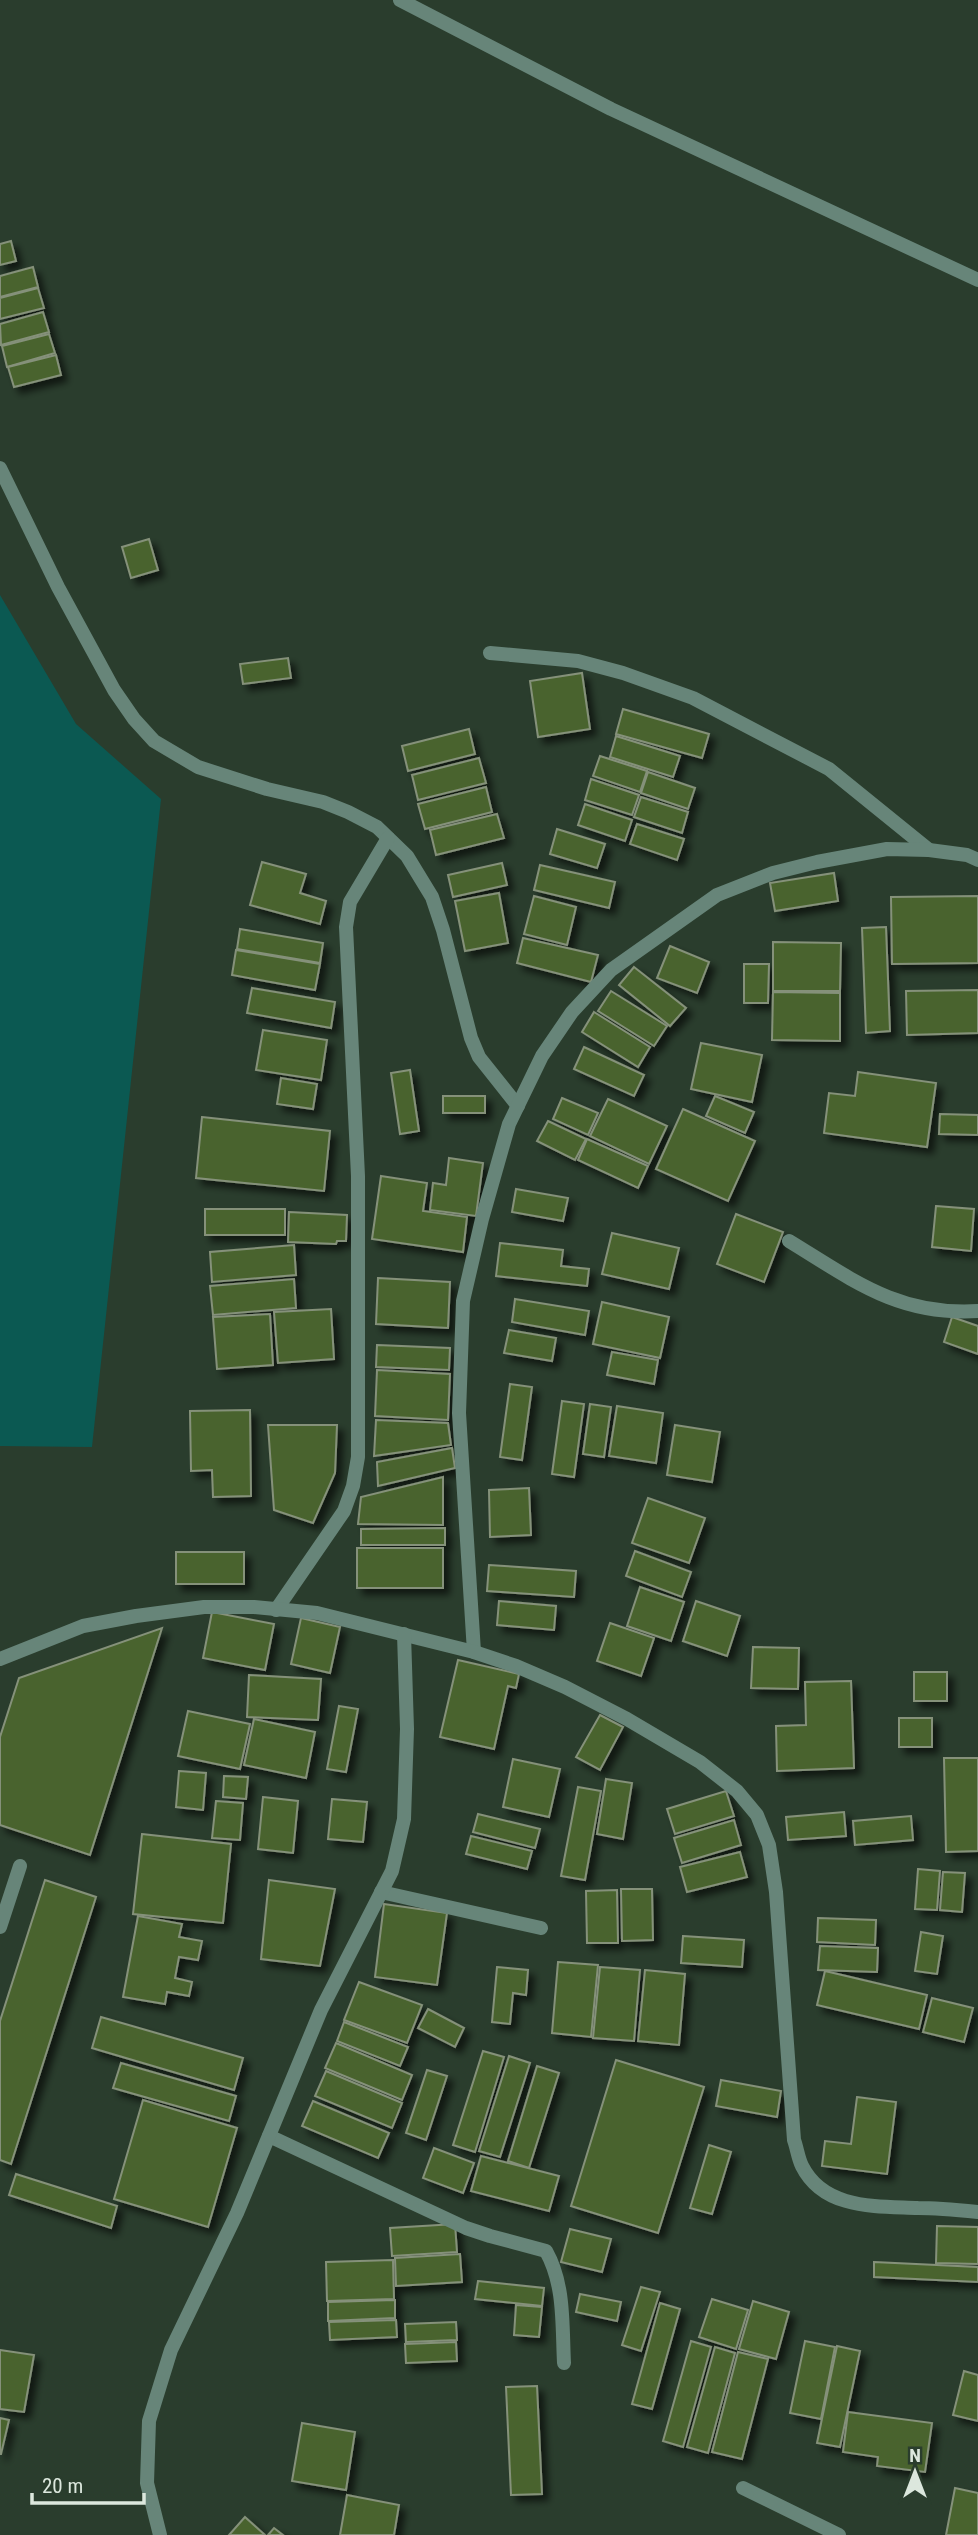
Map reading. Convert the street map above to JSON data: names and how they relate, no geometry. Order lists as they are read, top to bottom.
{
  "scale_bar": "20 m",
  "north": "top"
}
